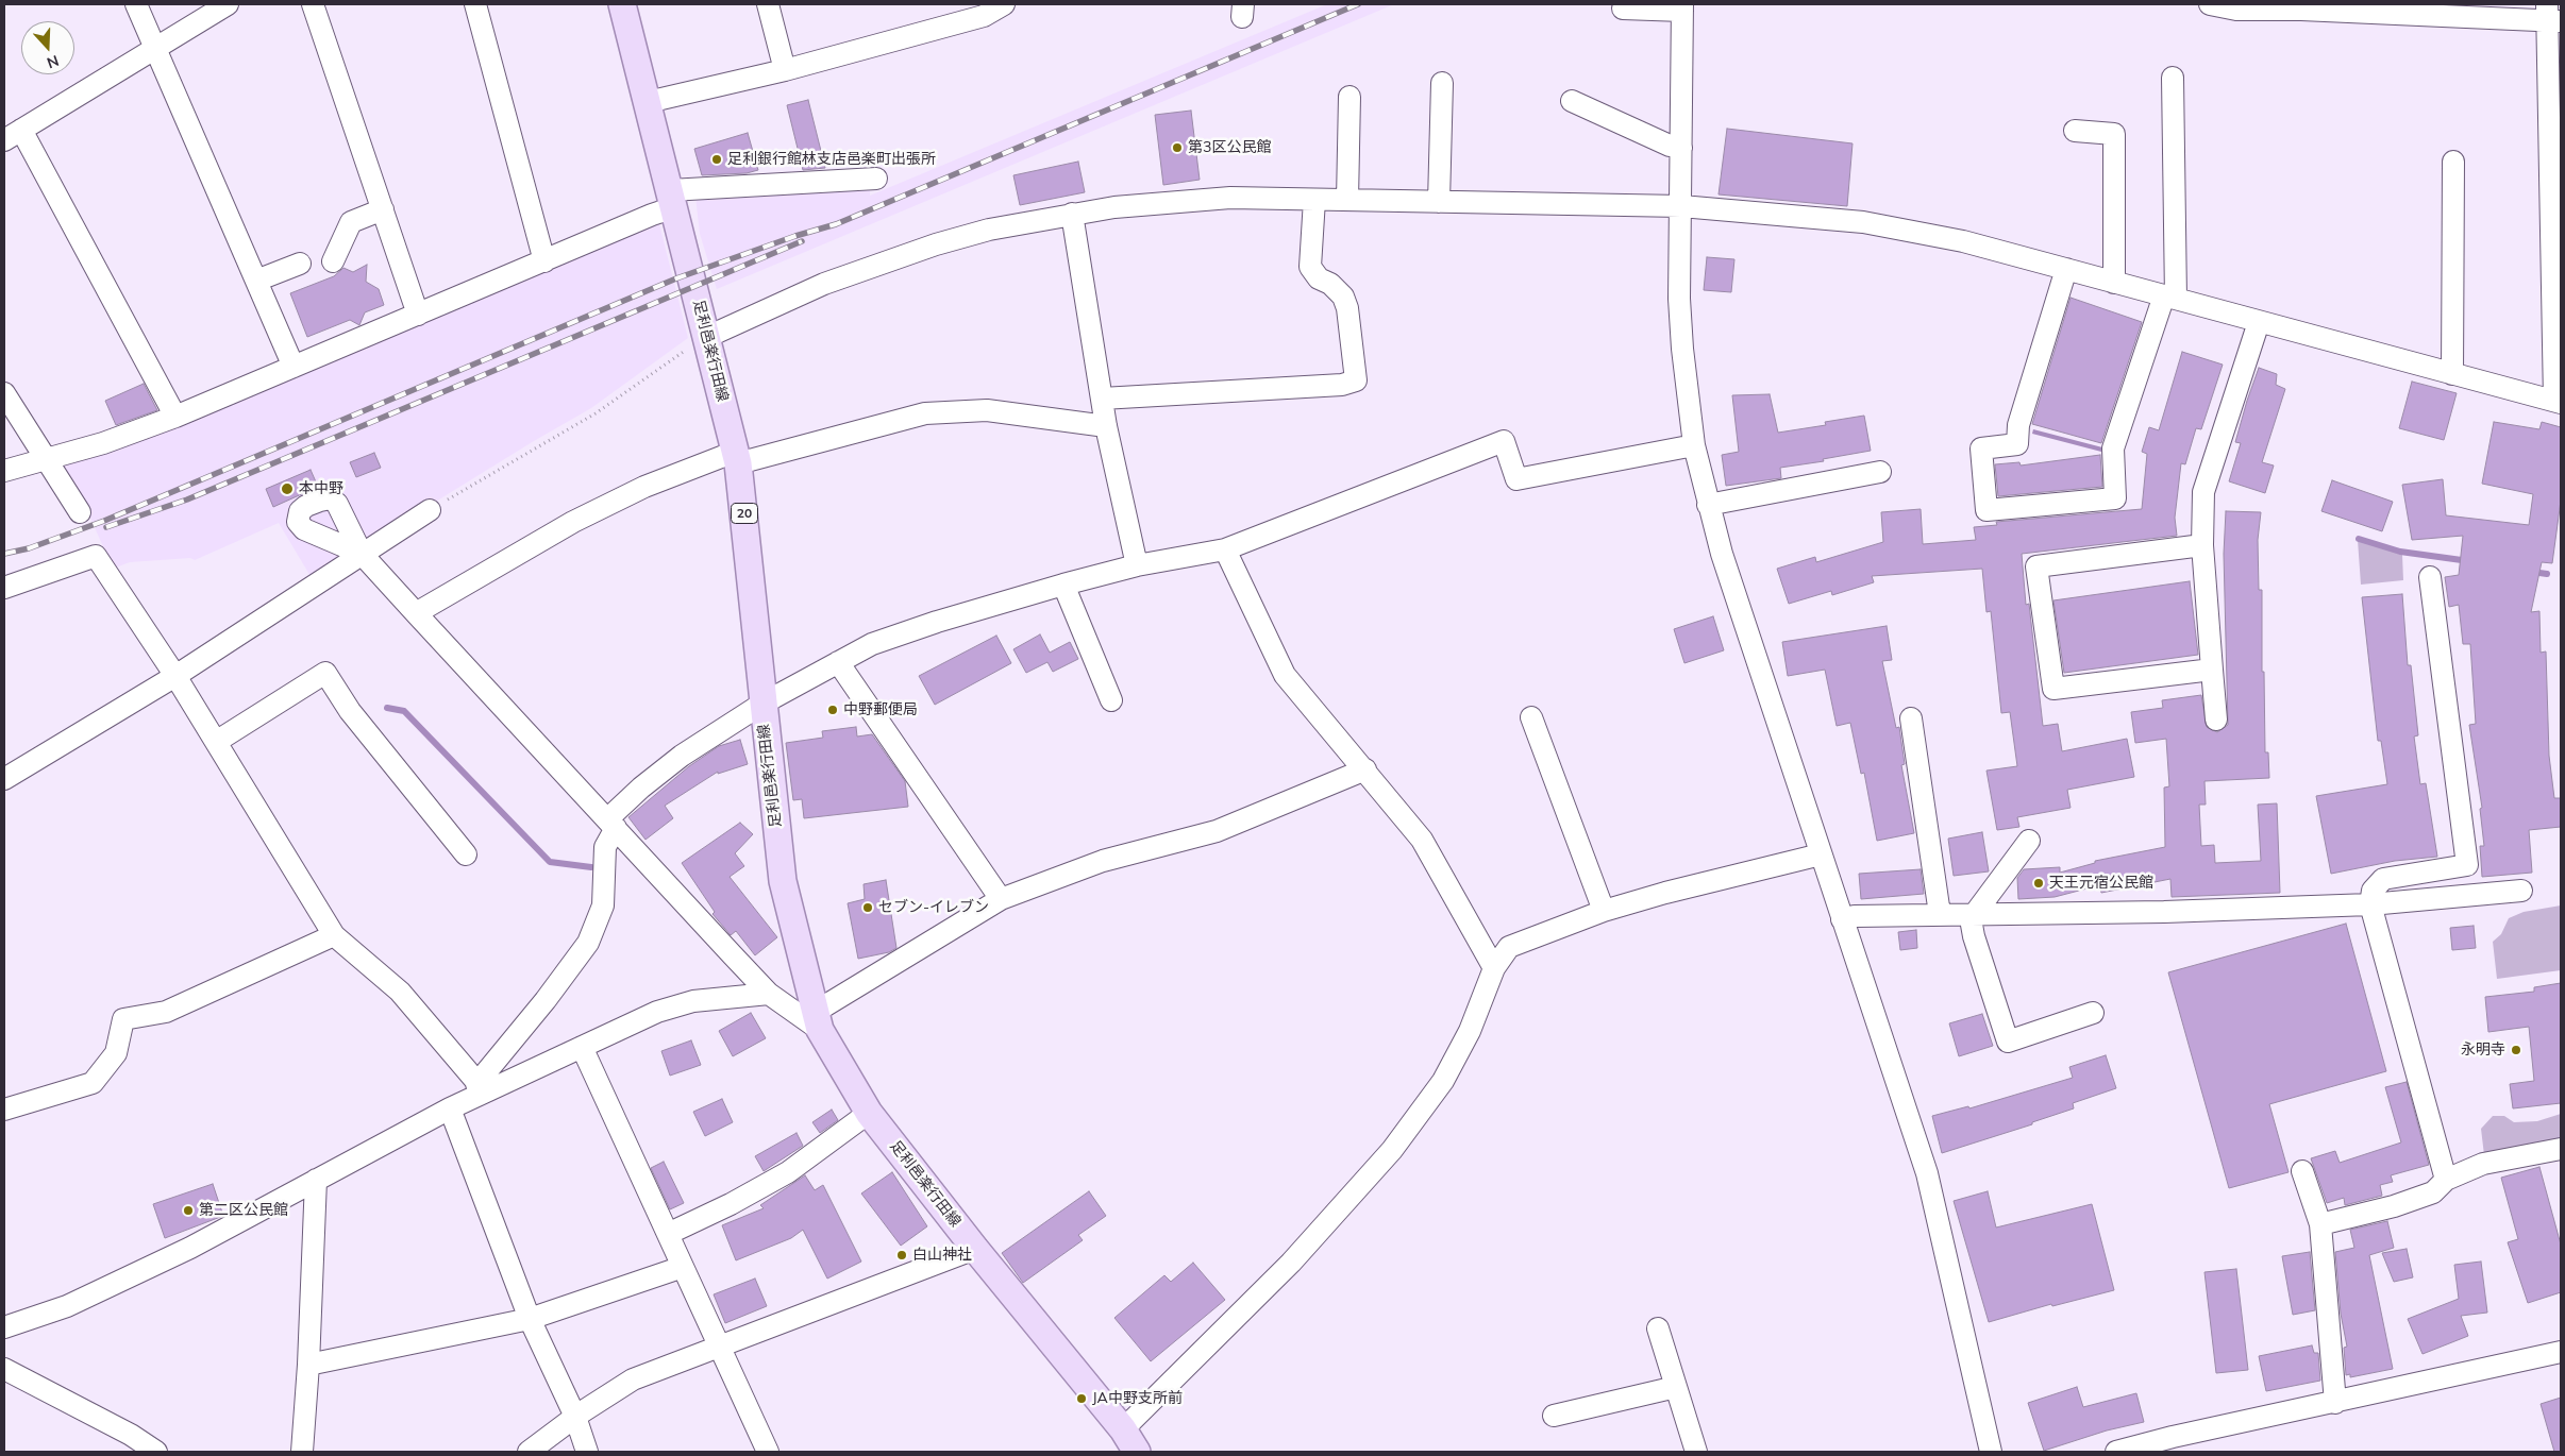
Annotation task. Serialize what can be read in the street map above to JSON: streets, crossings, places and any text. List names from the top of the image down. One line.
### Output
{"streets":{"main road":["足利邑楽行田線","20"]},"places":["第3区公民館","足利銀行館林支店邑楽町出張所","本中野","中野郵便局","天王元宿公民館","セブン-イレブン","永明寺","第二区公民館","白山神社","JA中野支所前"],"north":"bottom"}
